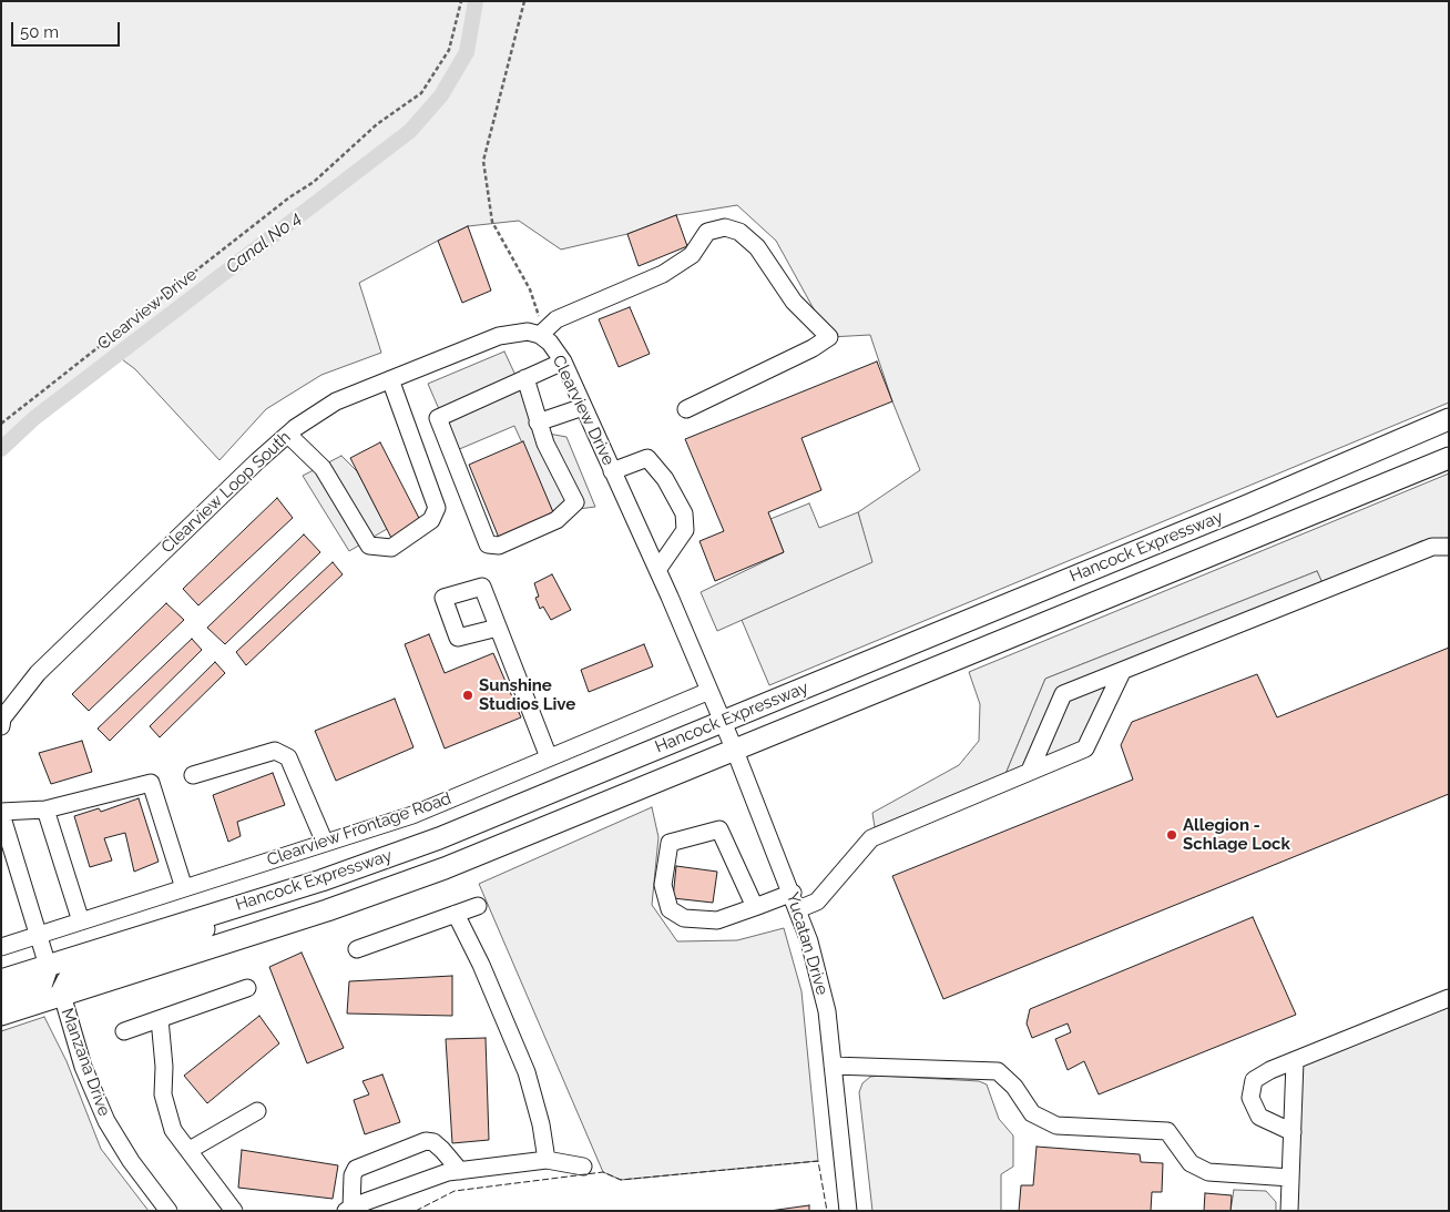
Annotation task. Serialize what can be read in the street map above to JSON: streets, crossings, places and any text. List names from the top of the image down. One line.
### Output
{"streets":{"main road":["Hancock Expressway"],"street":["Clearview Drive","Clearview Loop South","Clearview Frontage Road","Yucatan Drive","Manzana Drive"]},"crossings":[["Clearview Drive","Clearview Loop South"],["Clearview Drive","Hancock Expressway"],["Clearview Drive","Clearview Frontage Road"],["Clearview Drive","Yucatan Drive"],["Hancock Expressway","Yucatan Drive"],["Hancock Expressway","Manzana Drive"]],"water":["Canal No 4"],"places":["Sunshine Studios Live","Allegion - Schlage Lock"],"scale_bar":"50 m"}
